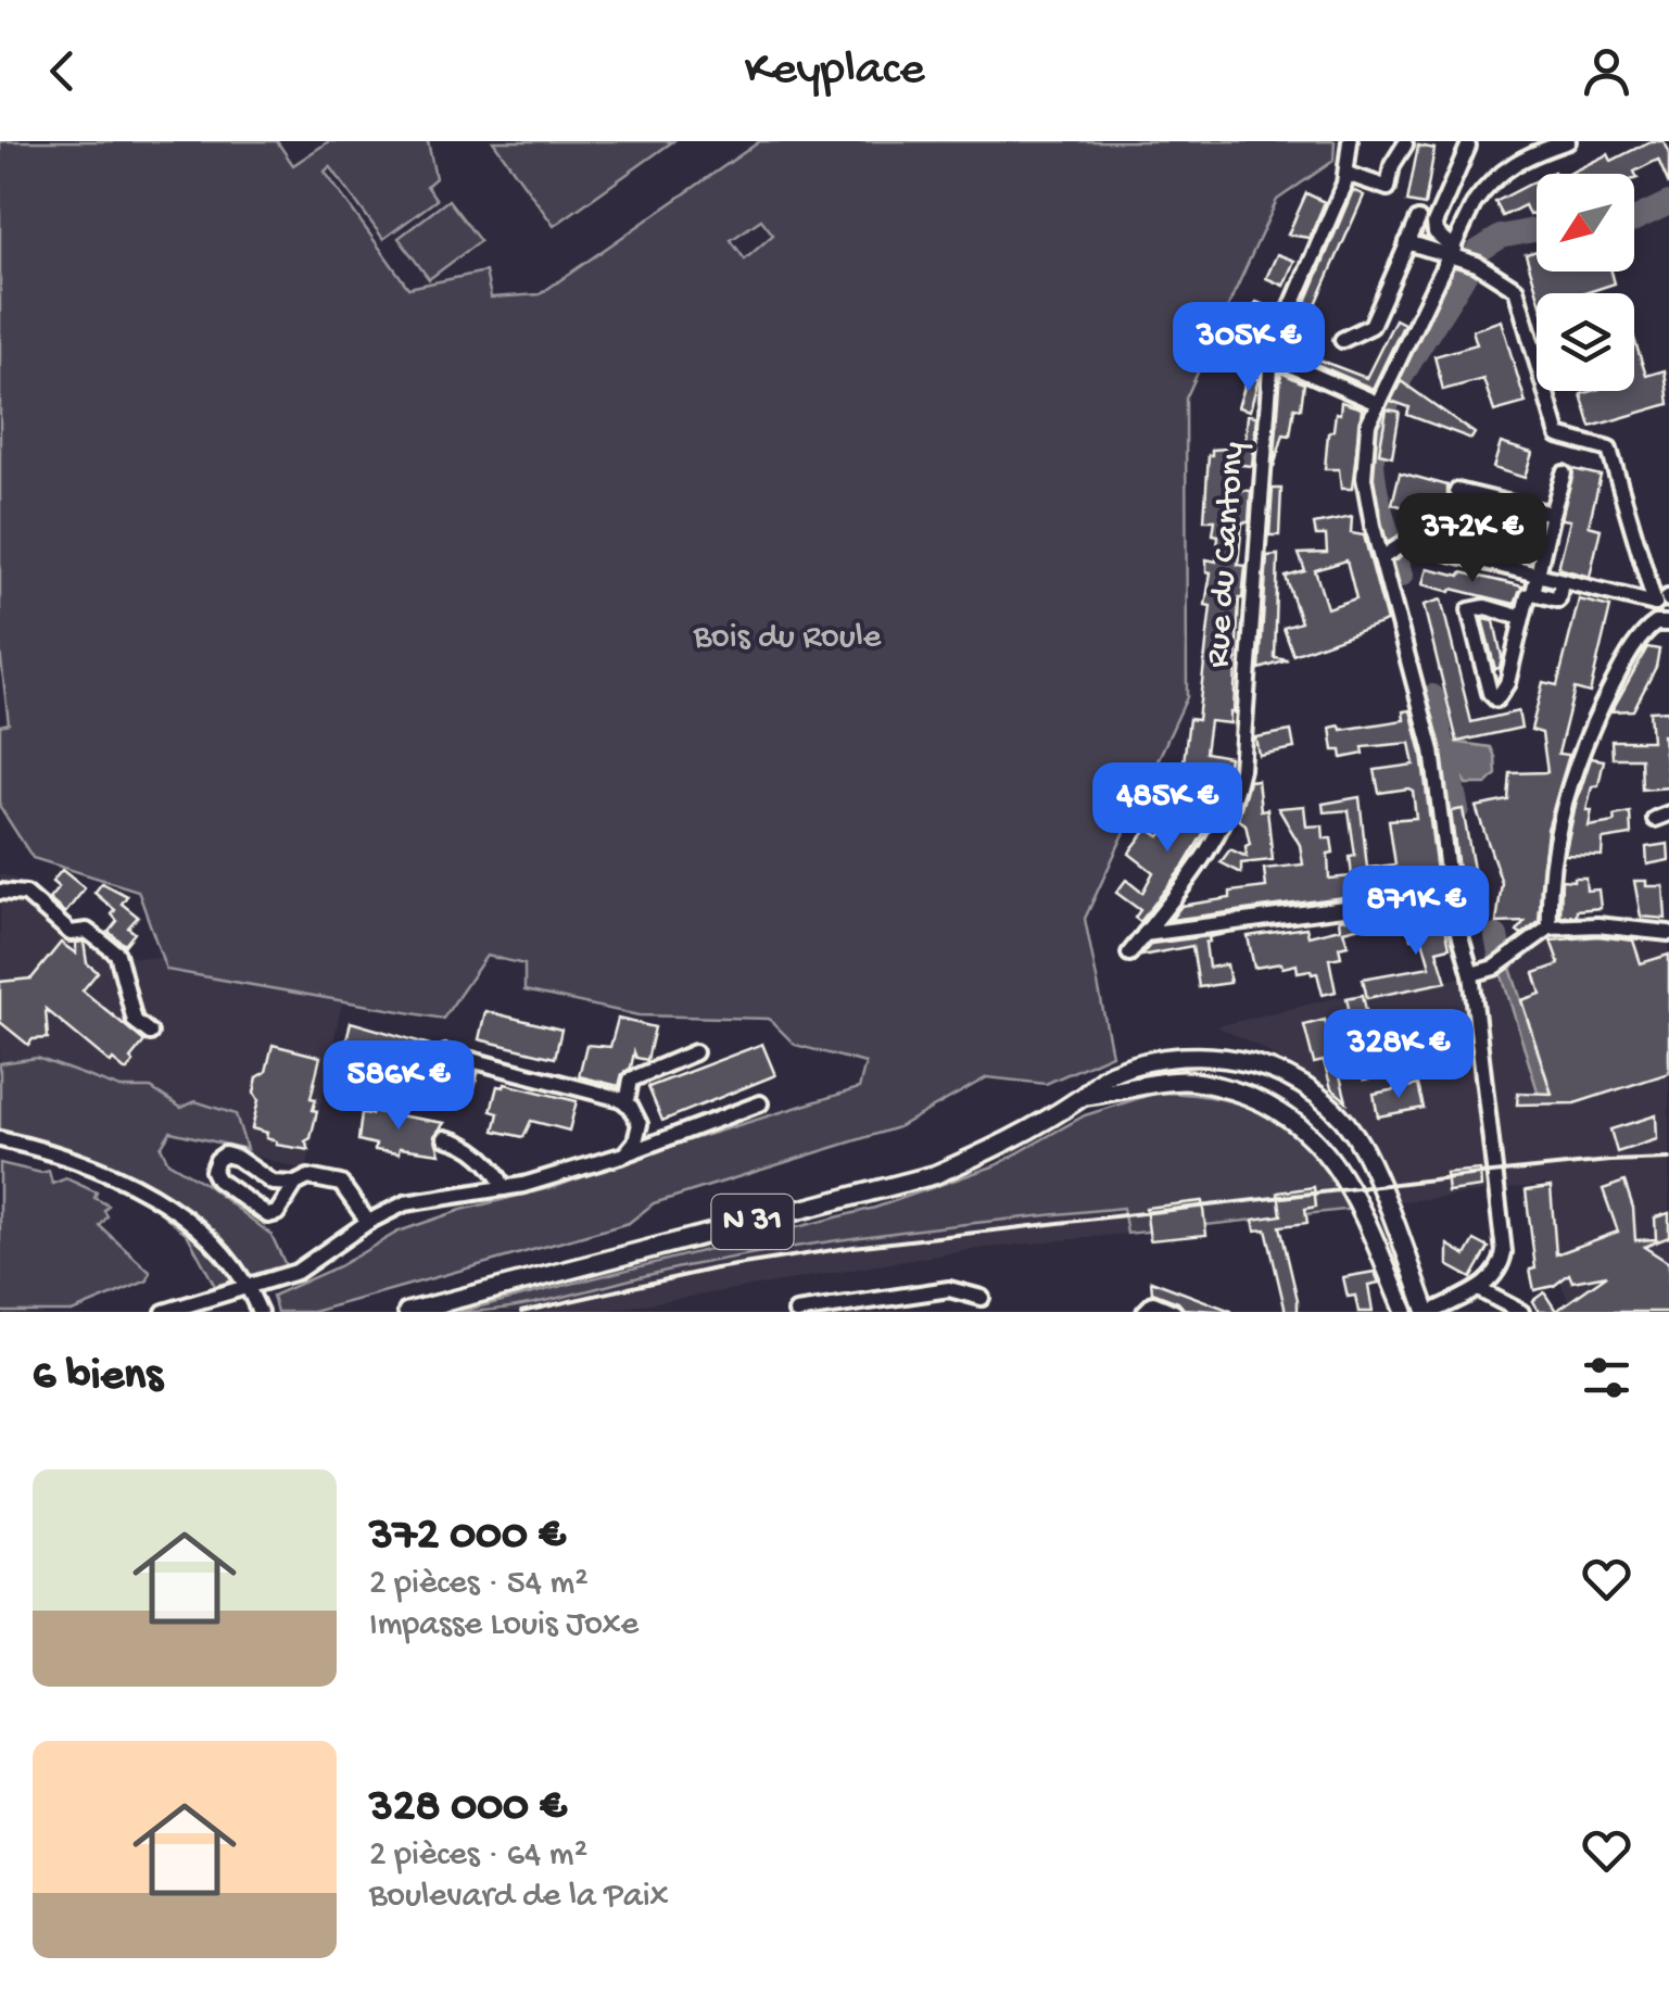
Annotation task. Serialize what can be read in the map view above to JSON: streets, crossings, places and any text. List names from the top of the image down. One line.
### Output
{"streets":{"main road":["N 31"],"street":["Rue du Cantony"]},"parks":["Bois du Roule"],"north":"bottom left","page":{"header":"Keyplace","price":["305K €","372K €","485K €","871K €","328K €","586K €"],"heading":"6 biens","list":[{"name":"372 000 €","note":"2 pièces · 54 m² · Impasse Louis Joxe"},{"name":"328 000 €","note":"2 pièces · 64 m² · Boulevard de la Paix"}]}}
